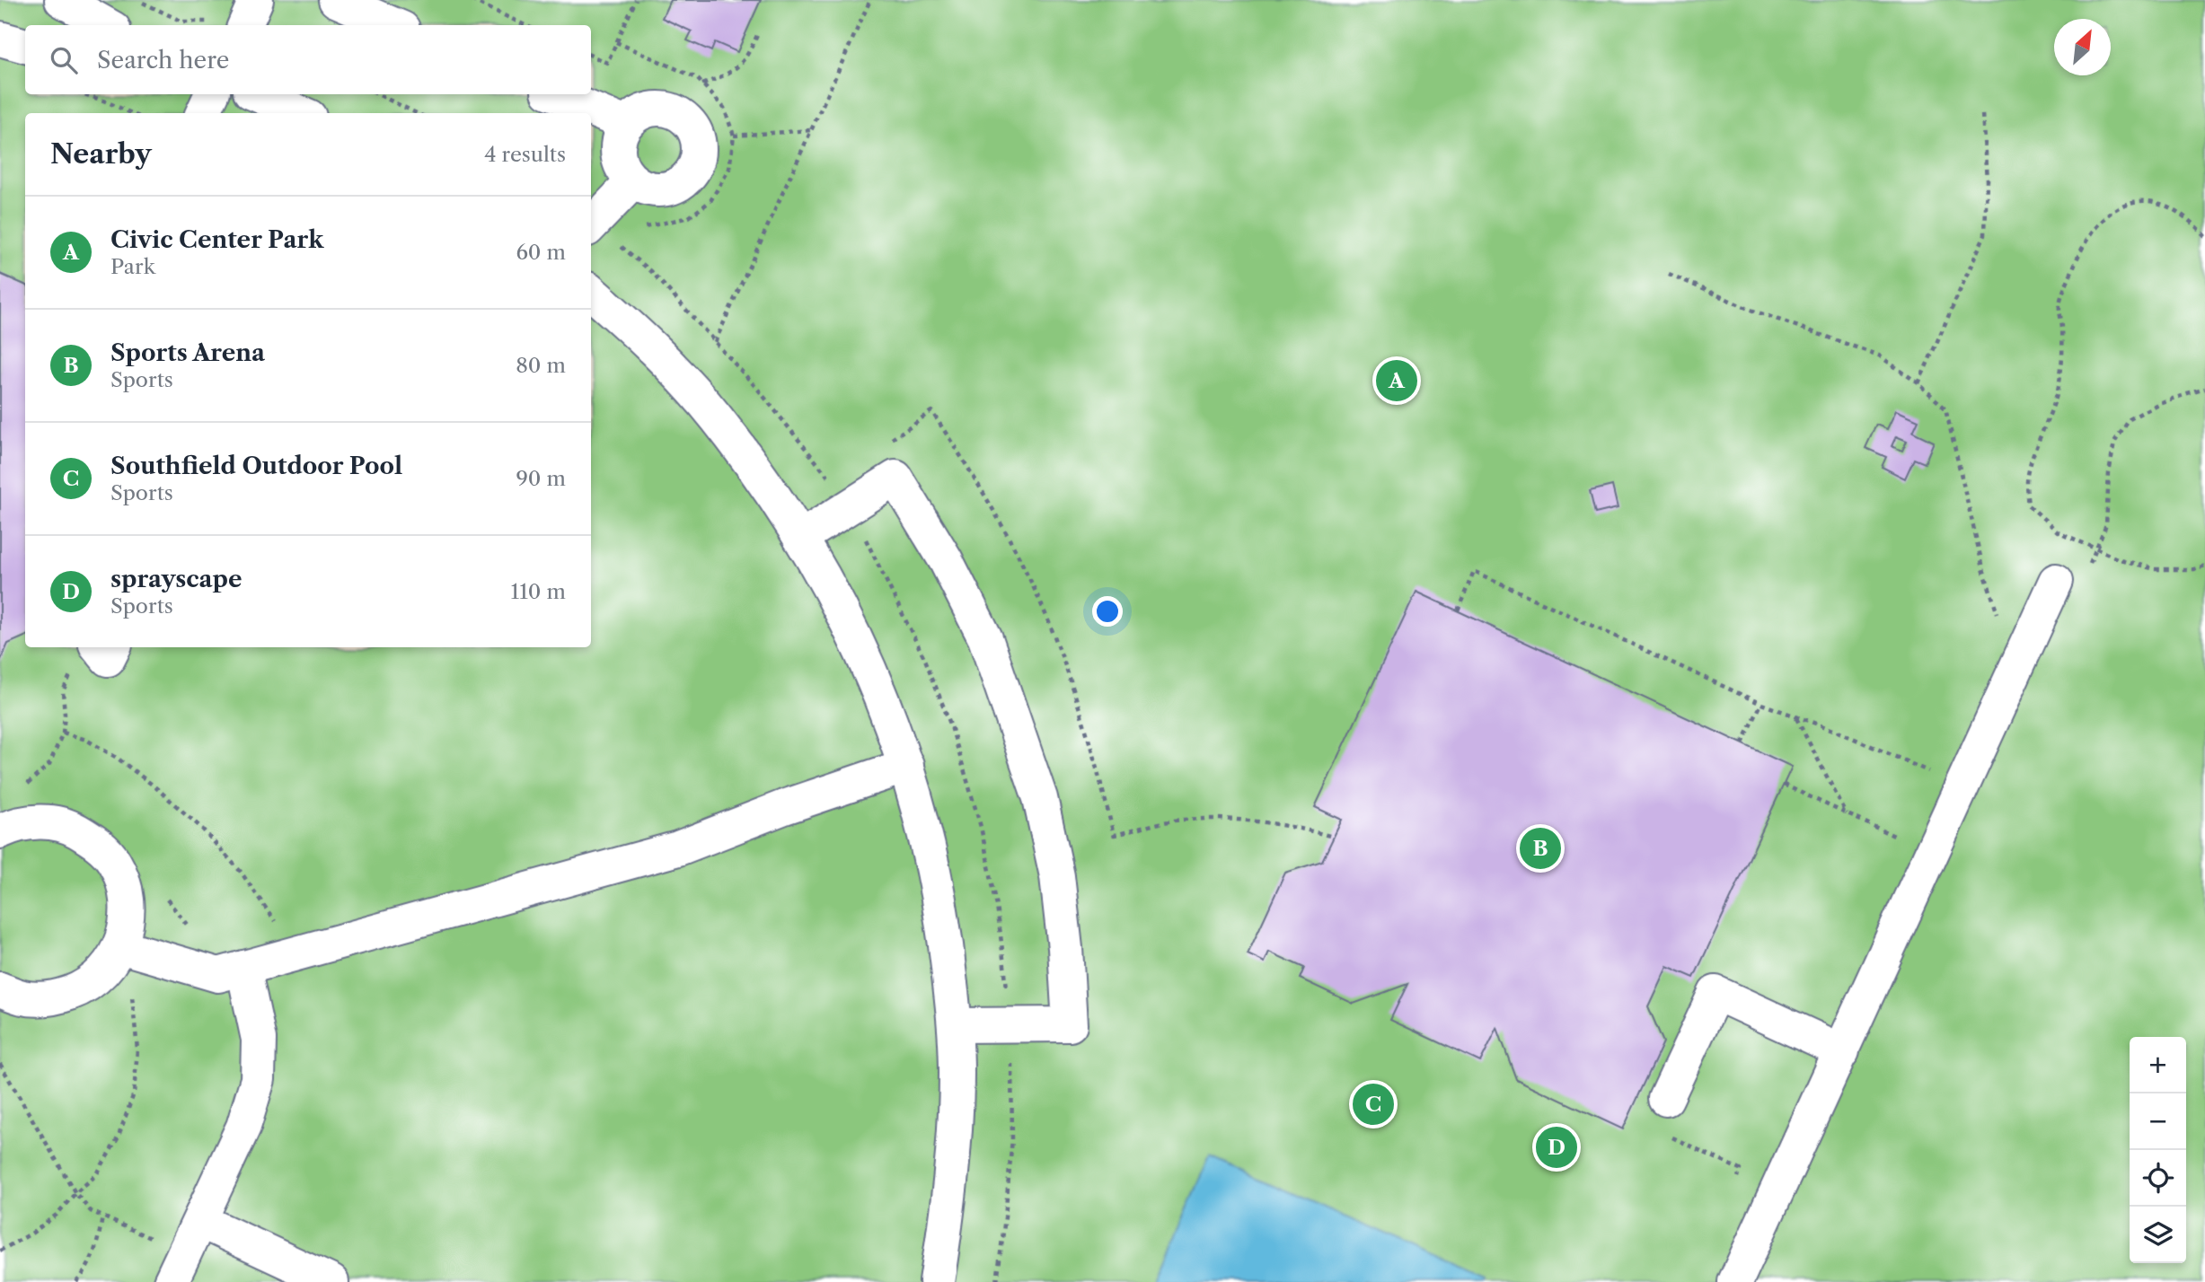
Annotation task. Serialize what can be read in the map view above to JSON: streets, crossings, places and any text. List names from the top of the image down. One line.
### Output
{"north":"top right","page":{"search":"Search here","heading":["Nearby","4 results"],"list":[{"mark":"A","name":"Civic Center Park","note":"Park","value":"60 m"},{"mark":"B","name":"Sports Arena","note":"Sports","value":"80 m"},{"mark":"C","name":"Southfield Outdoor Pool","note":"Sports","value":"90 m"},{"mark":"D","name":"sprayscape","note":"Sports","value":"110 m"}],"pins":["A","B","C","D"],"map_buttons":["+","−"]}}
